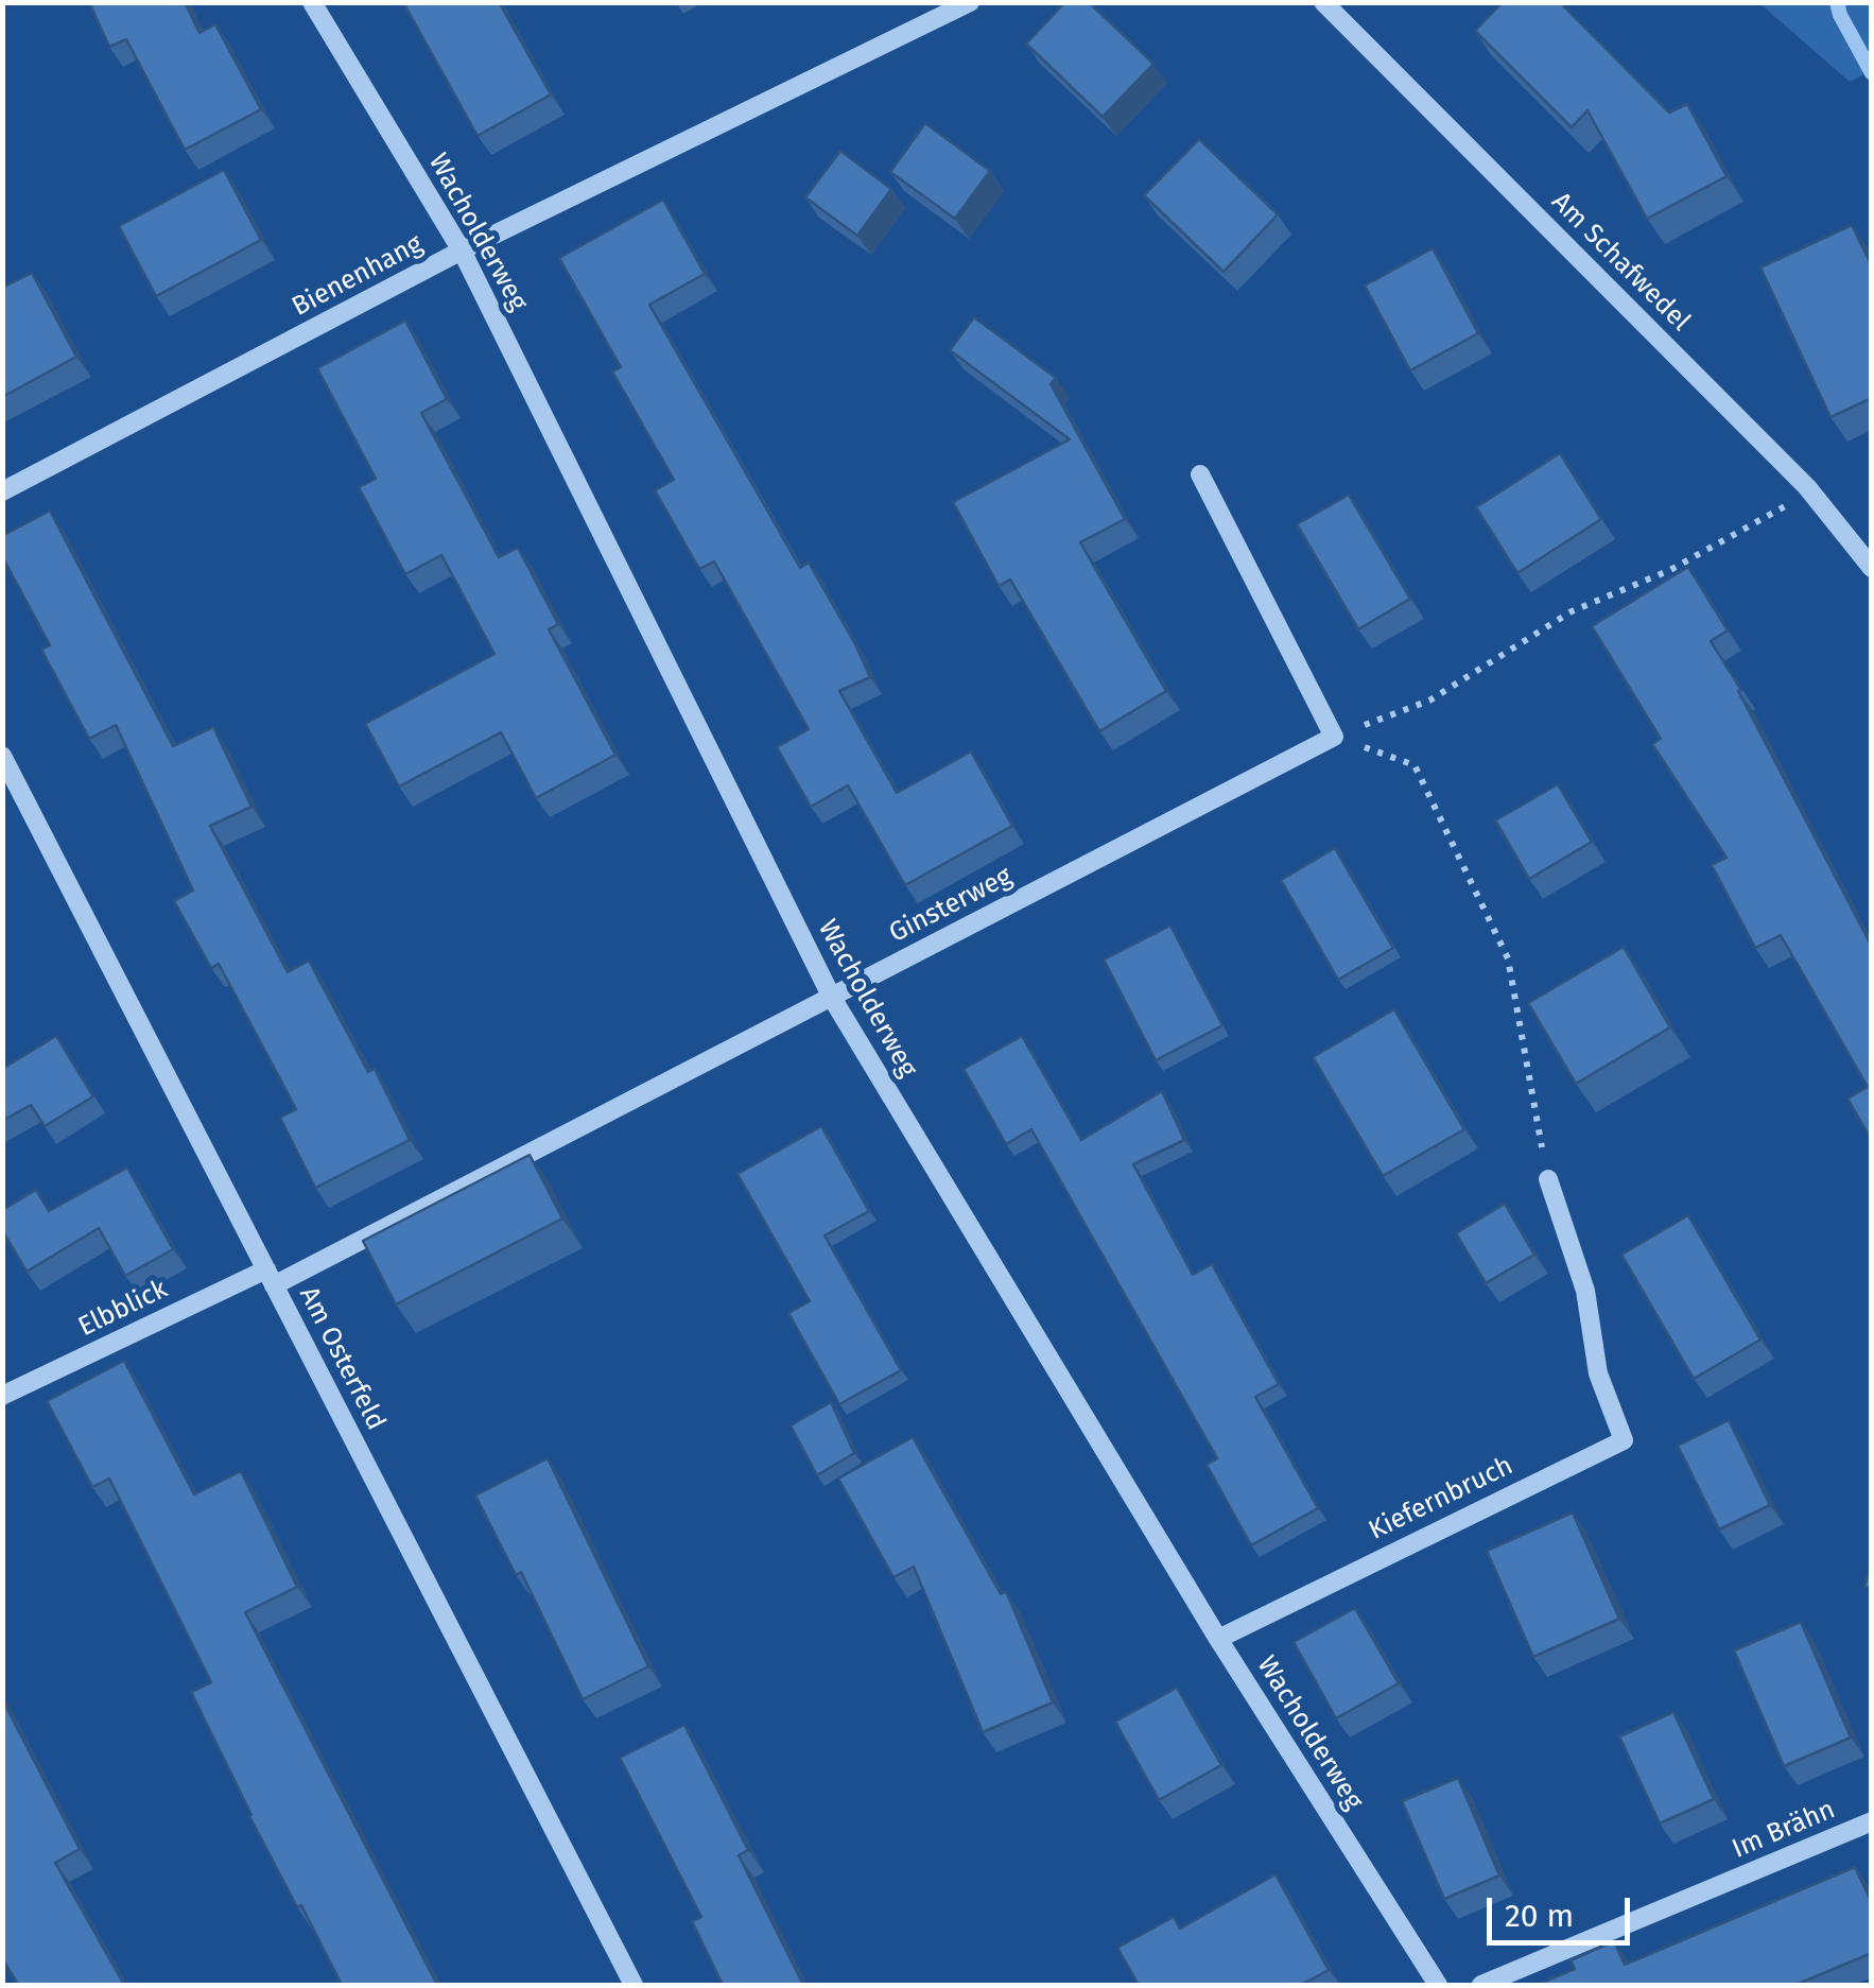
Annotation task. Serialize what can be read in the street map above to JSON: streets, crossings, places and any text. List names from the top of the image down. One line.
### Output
{"streets":{"street":["Wacholderweg","Am Schafwedel","Bienenhang","Ginsterweg","Elbblick","Am Osterfeld","Kiefernbruch","Im Brähn"]},"crossings":[["Wacholderweg","Bienenhang"],["Wacholderweg","Ginsterweg"],["Wacholderweg","Kiefernbruch"],["Ginsterweg","Elbblick"],["Ginsterweg","Am Osterfeld"],["Elbblick","Am Osterfeld"]],"scale_bar":"20 m"}
